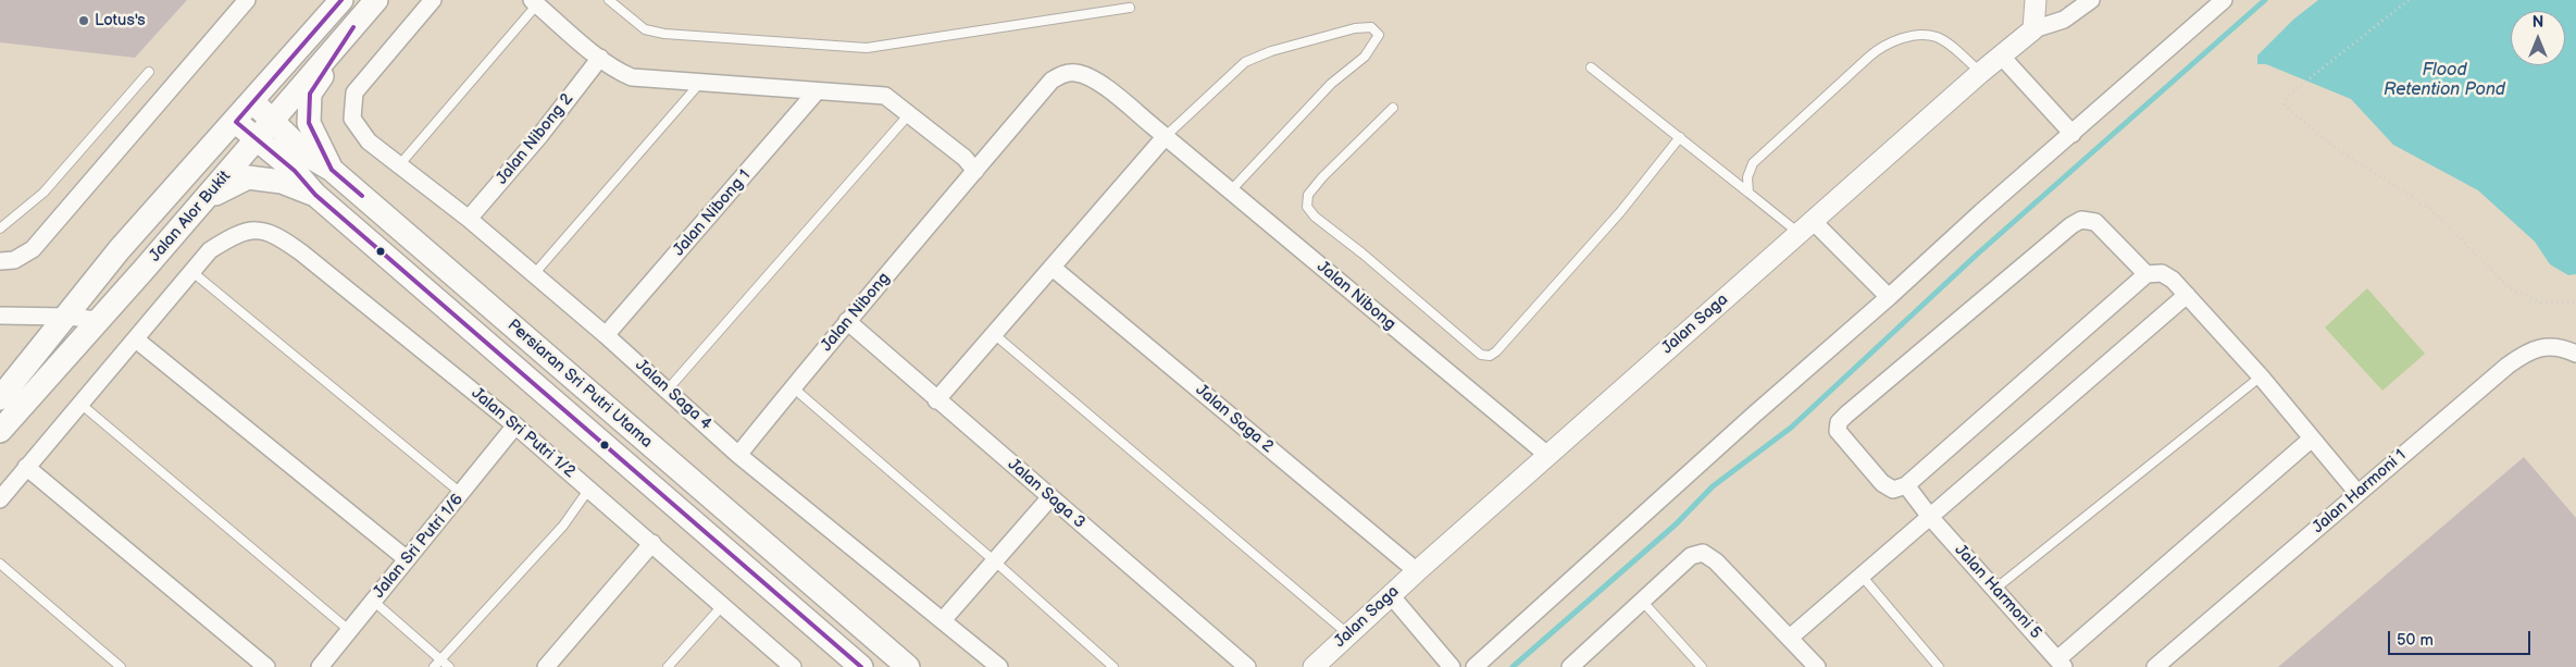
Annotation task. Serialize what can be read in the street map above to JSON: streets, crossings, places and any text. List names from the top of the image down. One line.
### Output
{"streets":{"main road":["Jalan Alor Bukit","Persiaran Sri Putri Utama"],"street":["Jalan Nibong 2","Jalan Nibong 1","Jalan Nibong","Jalan Saga","Jalan Saga 4","Jalan Saga 2","Jalan Sri Putri 1/2","Jalan Harmoni 1","Jalan Saga 3","Jalan Sri Putri 1/6","Jalan Harmoni 5"]},"crossings":[["Jalan Nibong 2","Jalan Saga 4"],["Jalan Nibong 1","Jalan Saga 4"],["Jalan Alor Bukit","Persiaran Sri Putri Utama"],["Jalan Nibong","Jalan Saga"],["Jalan Nibong","Jalan Saga 4"],["Jalan Nibong","Jalan Saga 3"],["Jalan Saga","Jalan Saga 2"],["Jalan Sri Putri 1/2","Jalan Sri Putri 1/6"]],"water":["Flood Retention Pond"],"places":["Lotus's"],"scale_bar":"50 m","north":"top"}
